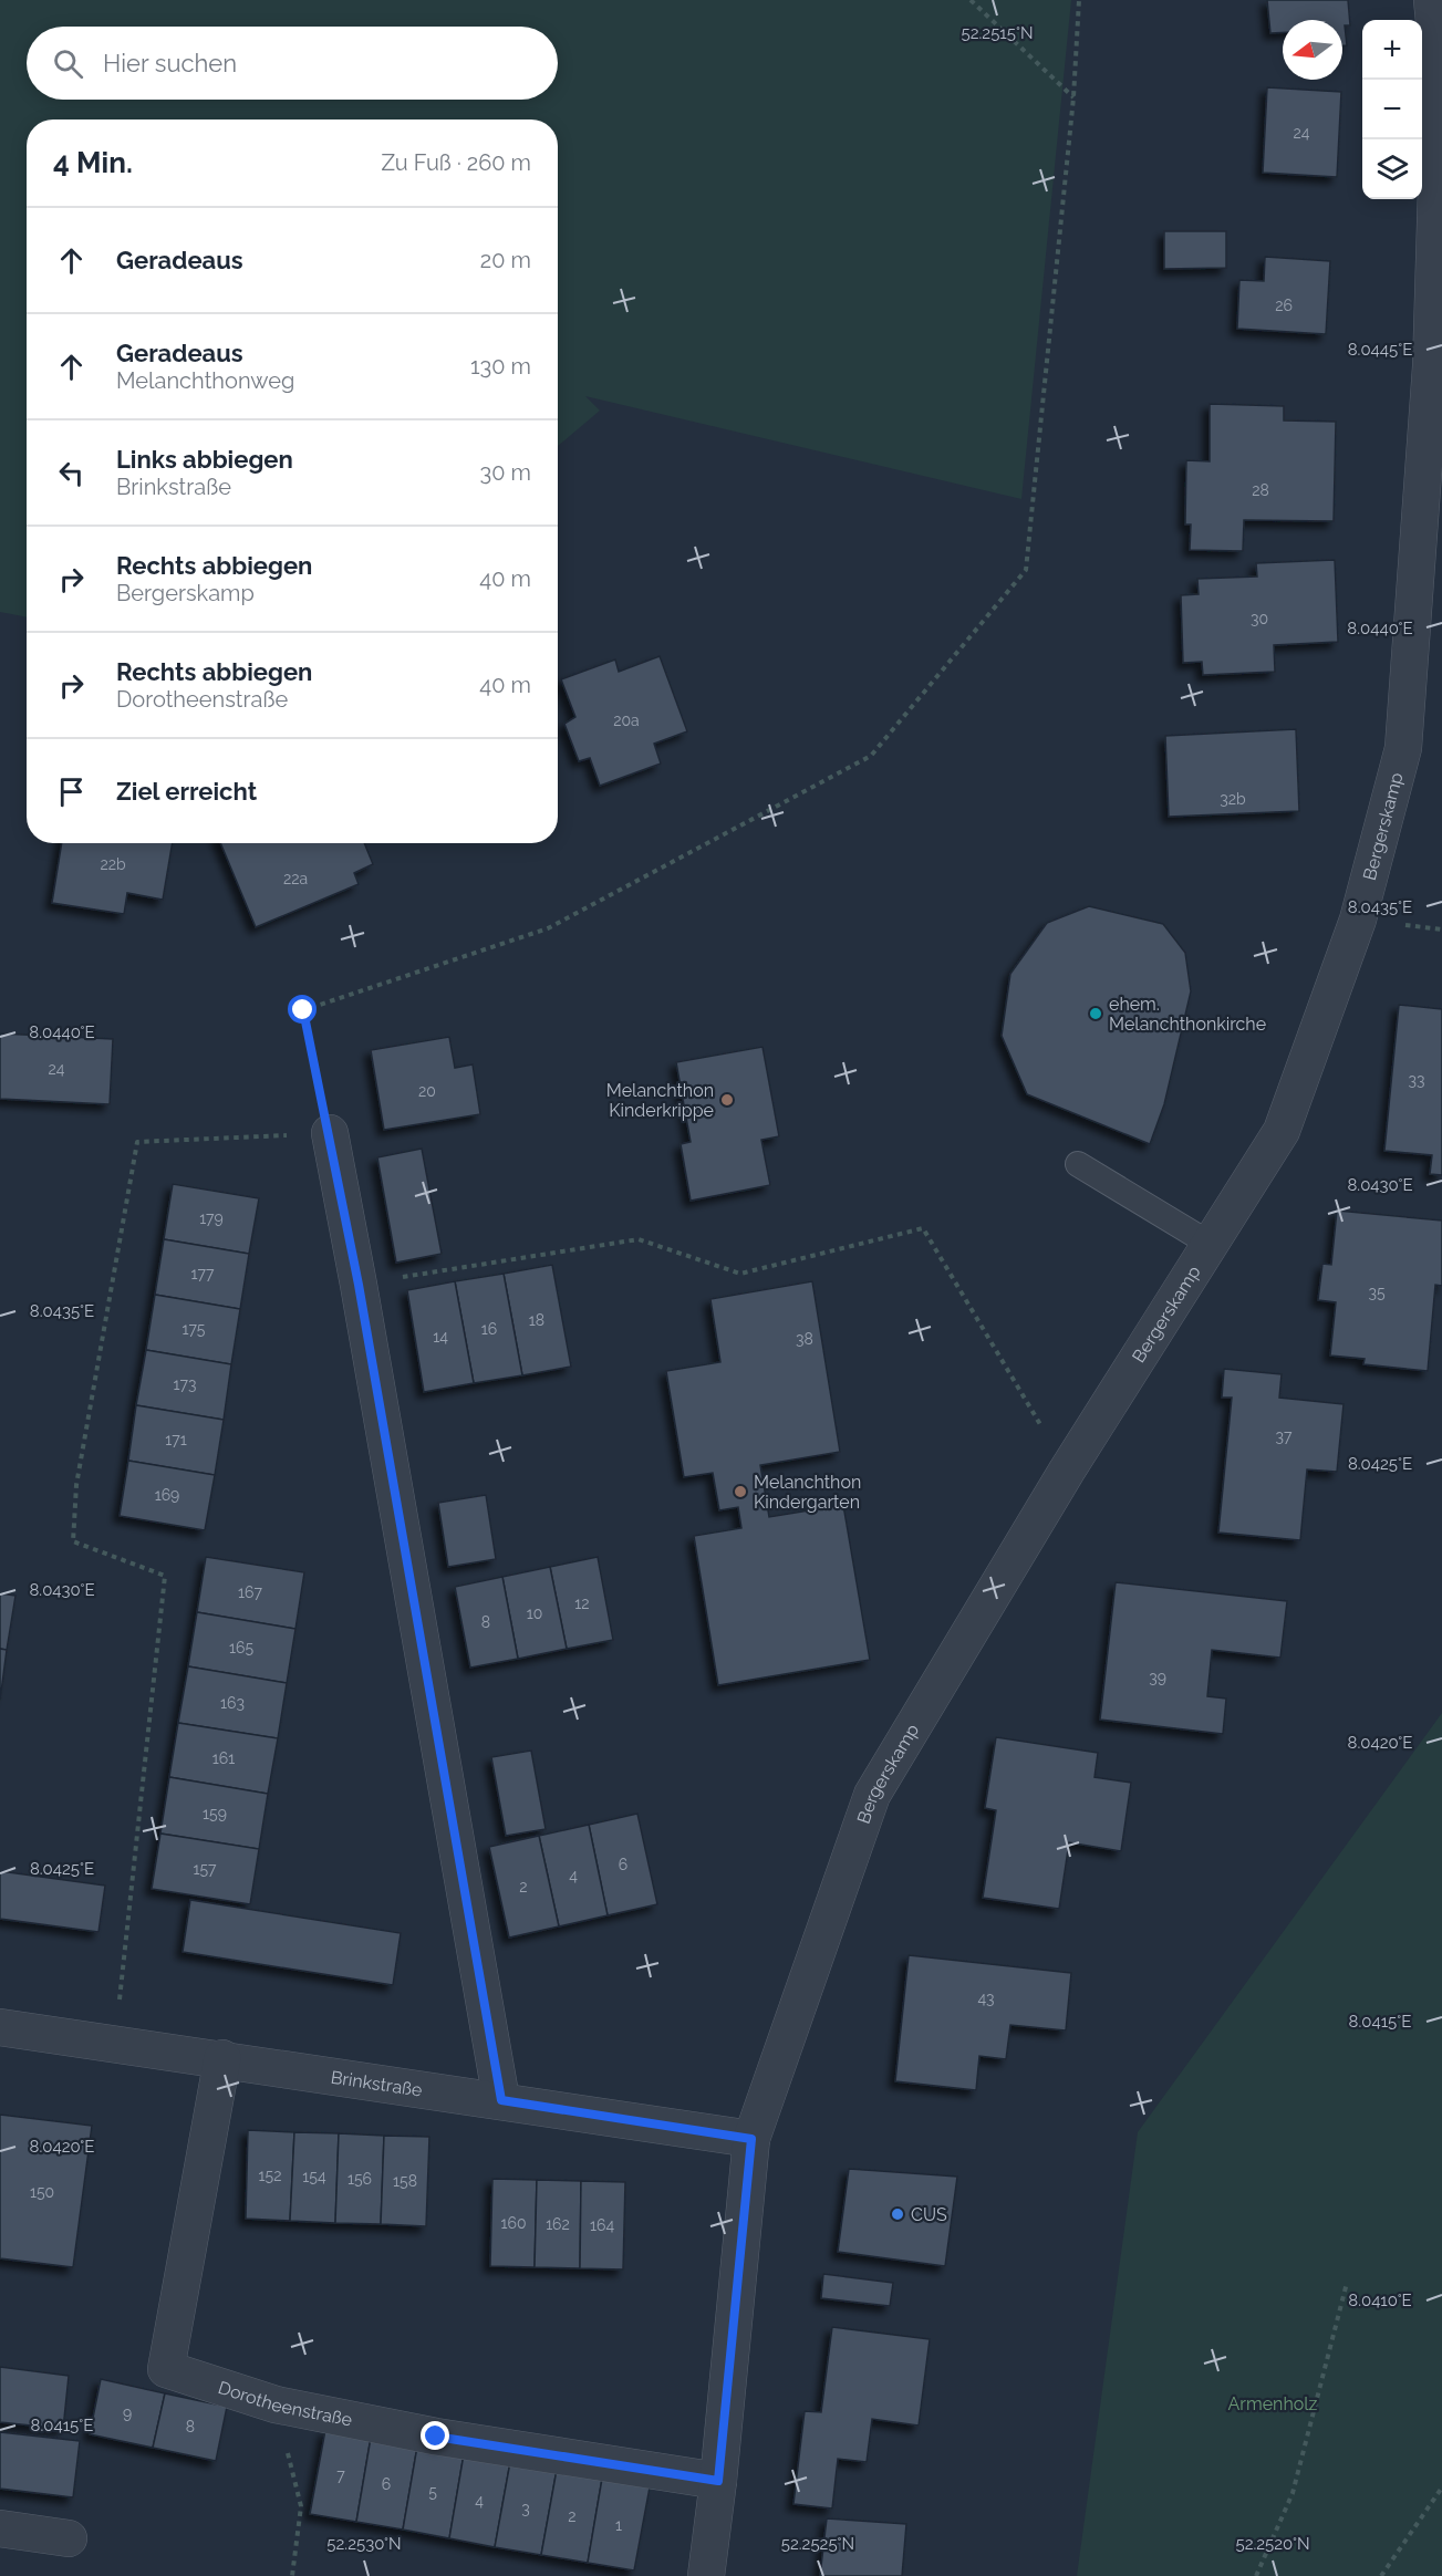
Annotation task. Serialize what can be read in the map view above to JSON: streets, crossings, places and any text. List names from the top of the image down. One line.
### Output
{"streets":{"street":["Bergerskamp","Brinkstraße","Dorotheenstraße"]},"crossings":[["Bergerskamp","Brinkstraße"],["Bergerskamp","Dorotheenstraße"],["Brinkstraße","Dorotheenstraße"]],"parks":["Armenholz"],"places":["ehem. Melanchthonkirche","Melanchthon Kinderkrippe","Melanchthon Kindergarten","CUS"],"house_numbers":["24","26","28","30","20a","32b","22b","22a","24","33","20","179","177","35","18","175","16","14","38","173","37","171","169","167","12","10","8","165","39","163","161","159","6","157","4","2","43","152","154","156","158","150","160","162","164","9","8","7","6","5","4","3","2","1"],"north":"left","page":{"map_buttons":["+","−"],"search":"Hier suchen","heading":["4 Min.","Zu Fuß · 260 m"],"list":[["Geradeaus","20 m"],["Geradeaus","Melanchthonweg","130 m"],["Links abbiegen","Brinkstraße","30 m"],["Rechts abbiegen","Bergerskamp","40 m"],["Rechts abbiegen","Dorotheenstraße","40 m"],"Ziel erreicht"]},"coordinates":["52.2515°N","8.0445°E","8.0440°E","8.0435°E","8.0430°E","8.0425°E","8.0420°E","8.0415°E","8.0410°E","52.2530°N","52.2525°N","52.2520°N"]}
